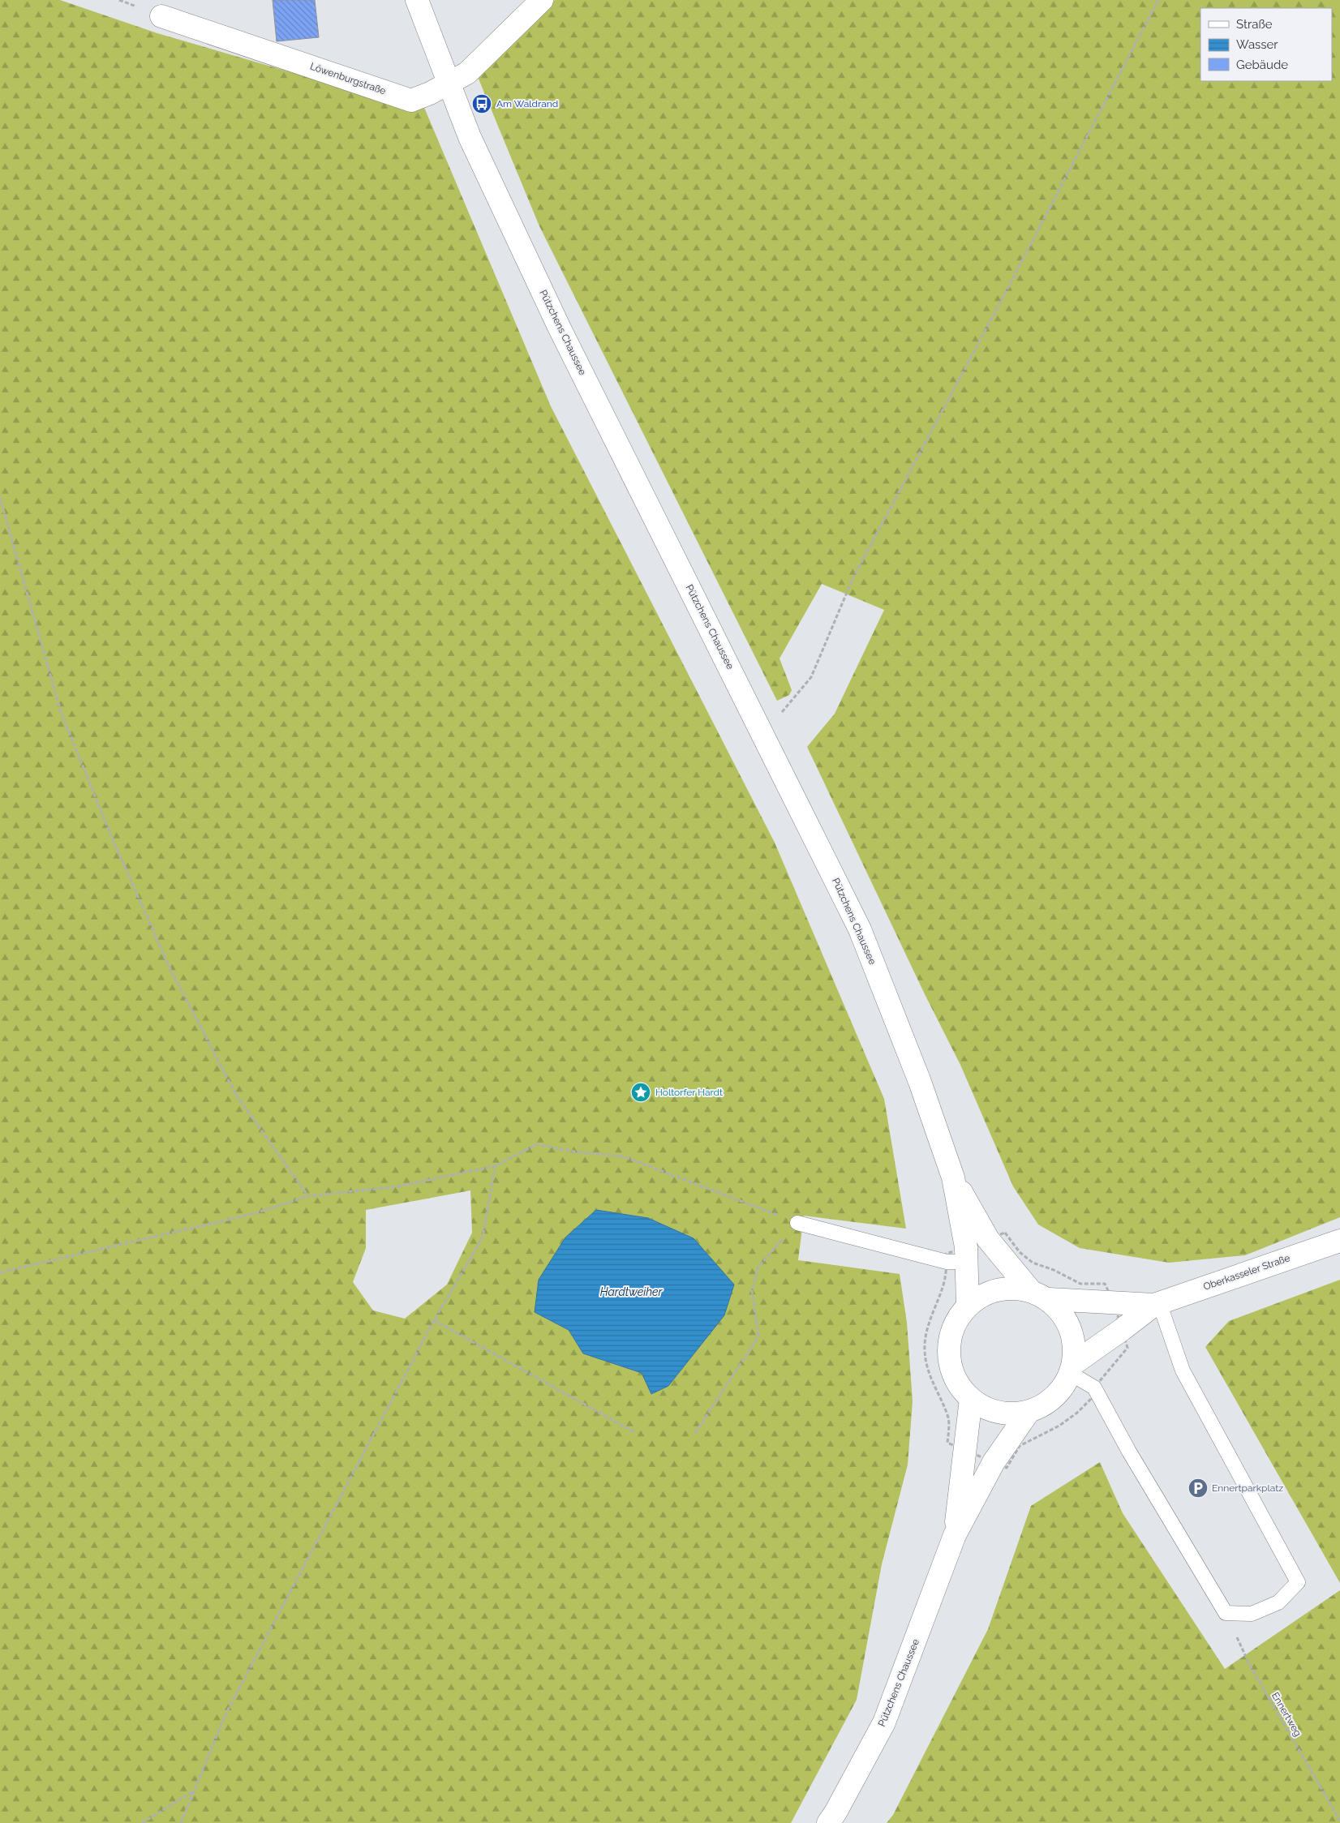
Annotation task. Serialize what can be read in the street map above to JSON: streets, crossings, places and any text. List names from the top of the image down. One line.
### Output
{"streets":{"street":["Löwenburgstraße","Pützchens Chaussee","Oberkasseler Straße"],"path":["Ennertweg"]},"crossings":[["Löwenburgstraße","Pützchens Chaussee"],["Pützchens Chaussee","Oberkasseler Straße"]],"water":["Hardtweiher"],"places":{"bus stop":["Am Waldrand"],"place":["Holtorfer Hardt"],"parking":["Ennertparkplatz"]},"legend":["Straße","Wasser","Gebäude"]}
